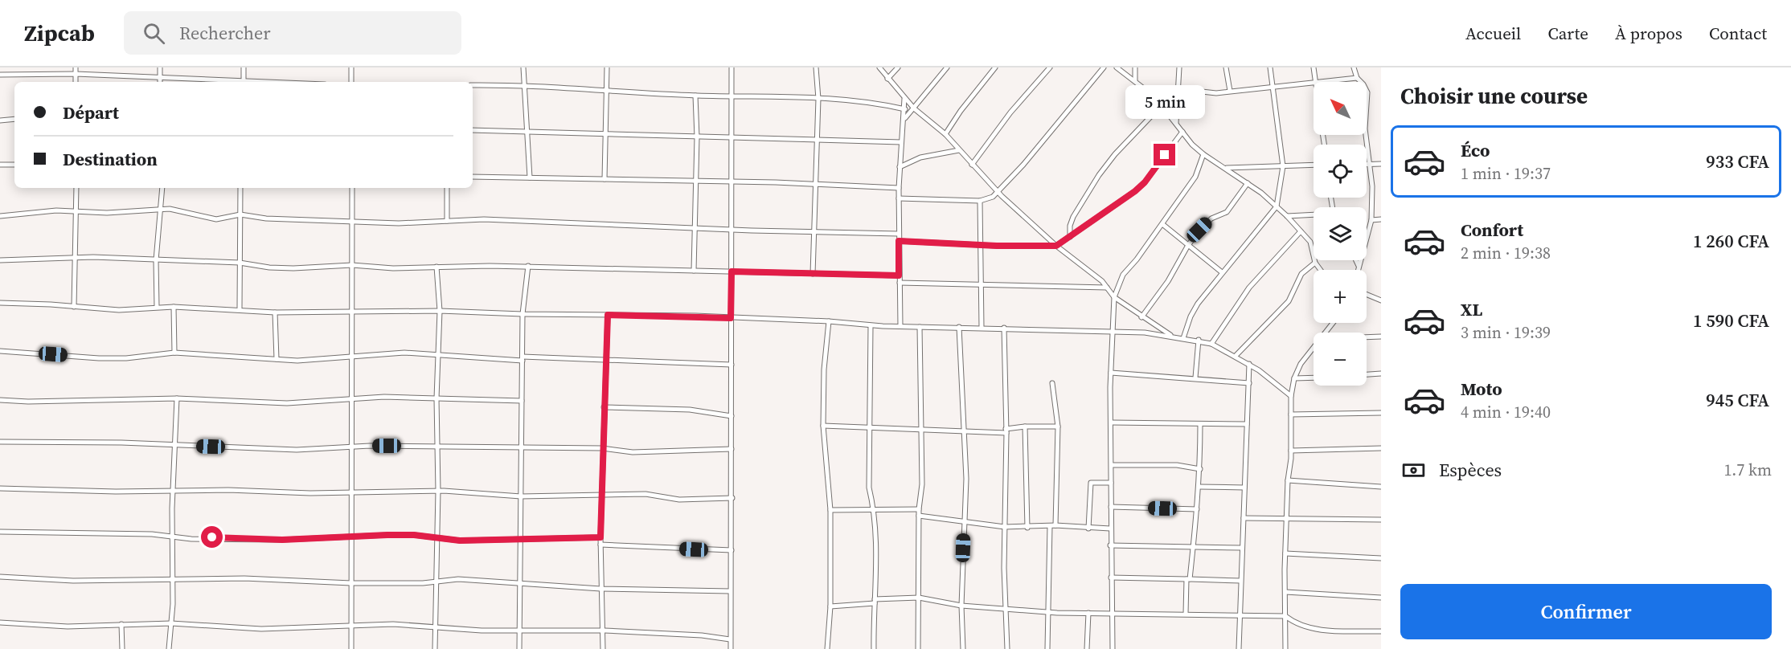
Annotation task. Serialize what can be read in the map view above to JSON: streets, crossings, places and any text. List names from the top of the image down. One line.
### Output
{"north":"top left","page":{"header":"Zipcab","search":"Rechercher","nav":["Accueil","Carte","À propos","Contact"],"heading":"Choisir une course","map_buttons":["+","−"],"banner":["Départ","Destination"],"bubble":"5 min","list":[{"name":"Éco","note":"1 min · 19:37","value":"933 CFA"},{"name":"Confort","note":"2 min · 19:38","value":"1 260 CFA"},{"name":"XL","note":"3 min · 19:39","value":"1 590 CFA"},{"name":"Moto","note":"4 min · 19:40","value":"945 CFA"}],"pay":["Espèces","1.7 km"],"buttons":"Confirmer"}}
